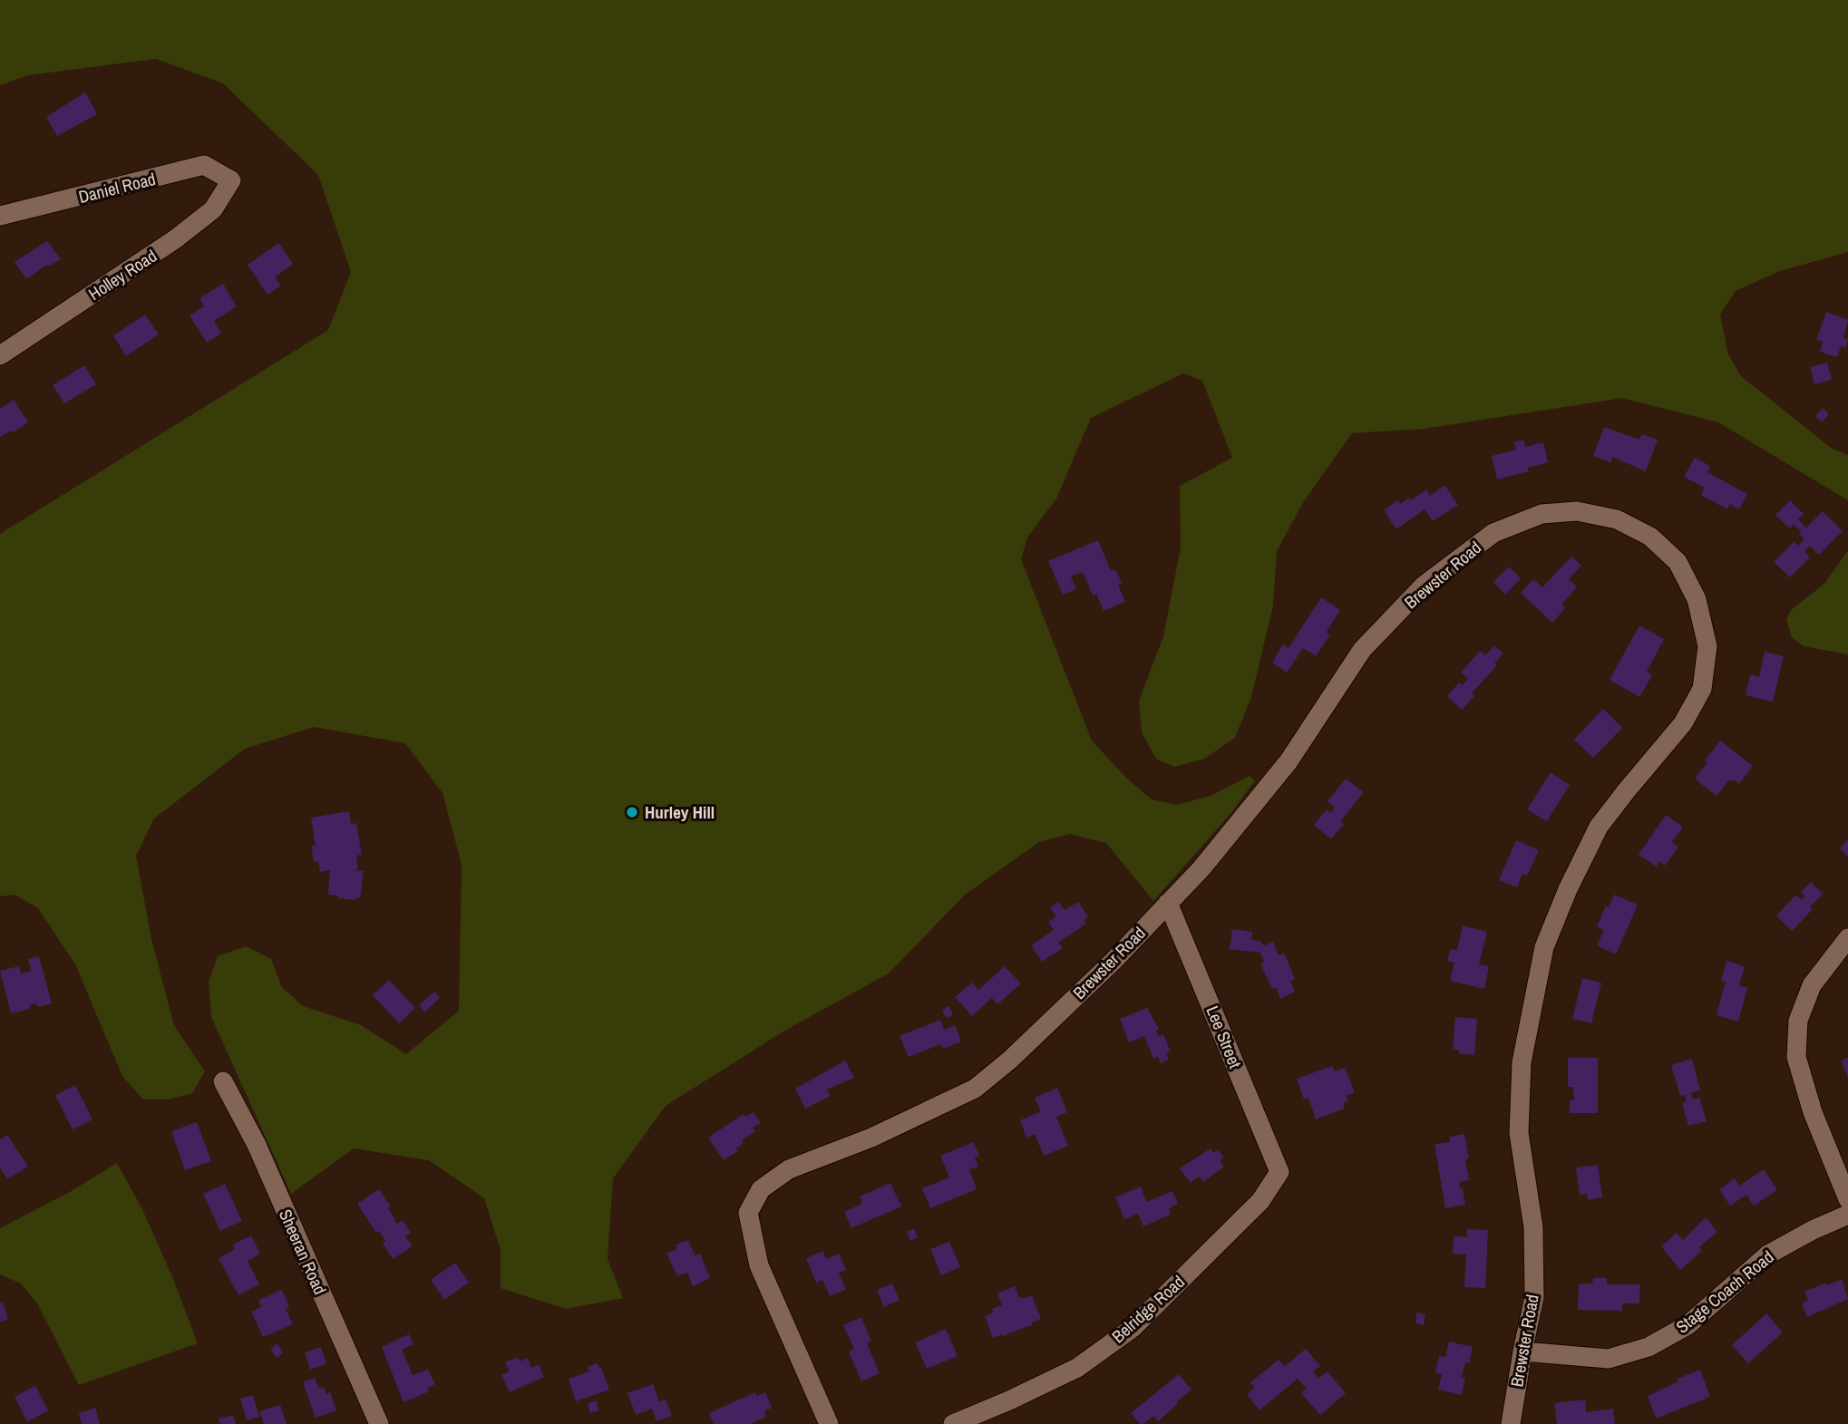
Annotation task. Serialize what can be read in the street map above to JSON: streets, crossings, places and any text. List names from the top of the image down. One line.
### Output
{"streets":{"street":["Daniel Road","Holley Road","Brewster Road","Lee Street","Sheeran Road","Stage Coach Road","Belridge Road"]},"crossings":[["Daniel Road","Holley Road"],["Brewster Road","Lee Street"],["Brewster Road","Stage Coach Road"],["Lee Street","Belridge Road"]],"places":["Hurley Hill"]}
